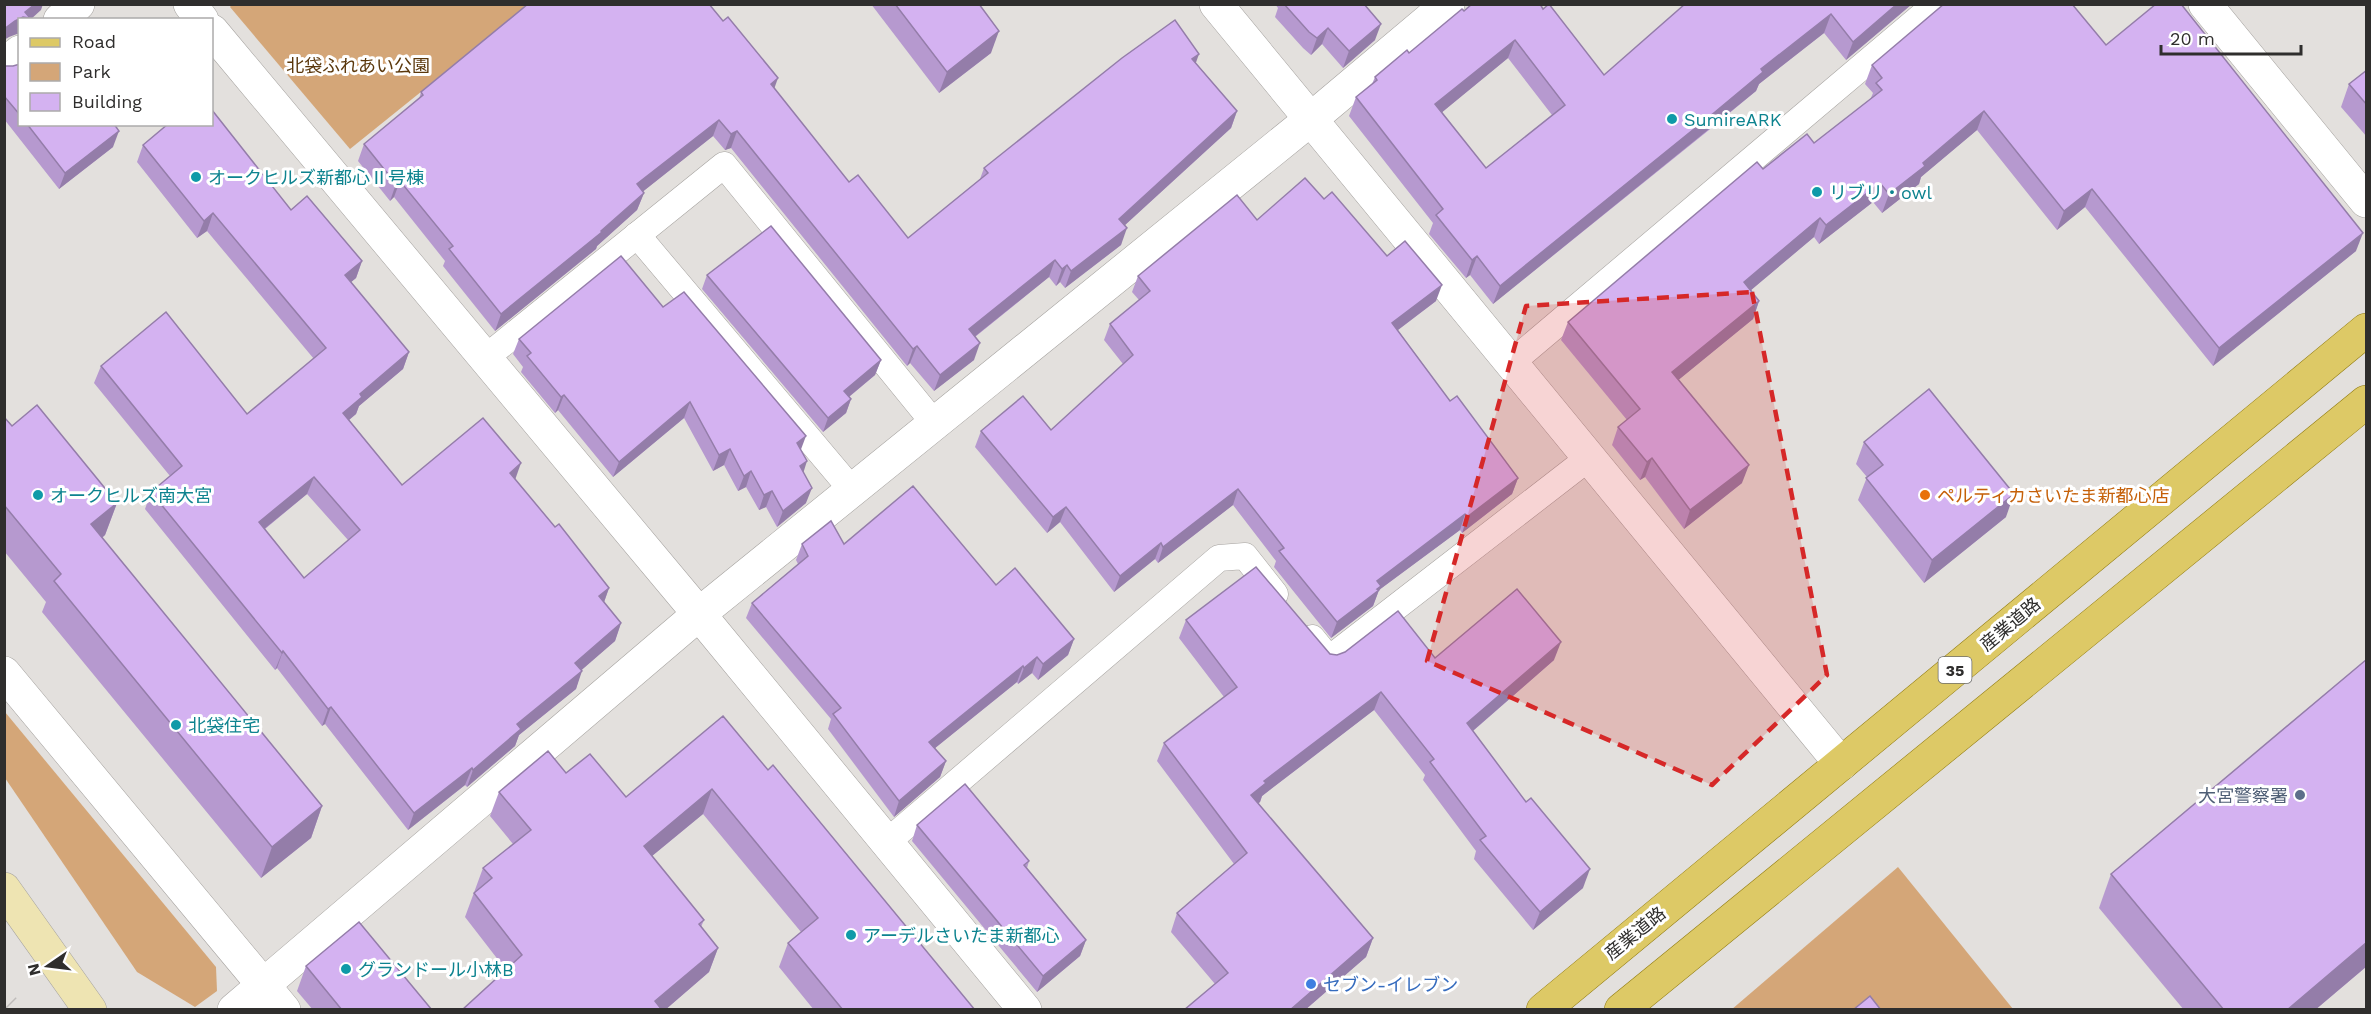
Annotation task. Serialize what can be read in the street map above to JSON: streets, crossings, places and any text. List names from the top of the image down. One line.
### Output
{"streets":{"main road":["産業道路","35"]},"parks":["北袋ふれあい公園"],"places":["SumireARK","オークヒルズ新都心Ⅱ号棟","リブリ・owl","オークヒルズ南大宮","ペルティカさいたま新都心店","北袋住宅","大宮警察署","アーデルさいたま新都心","グランドール小林B","セブン-イレブン"],"legend":["Road","Park","Building"],"scale_bar":"20 m","north":"left"}
